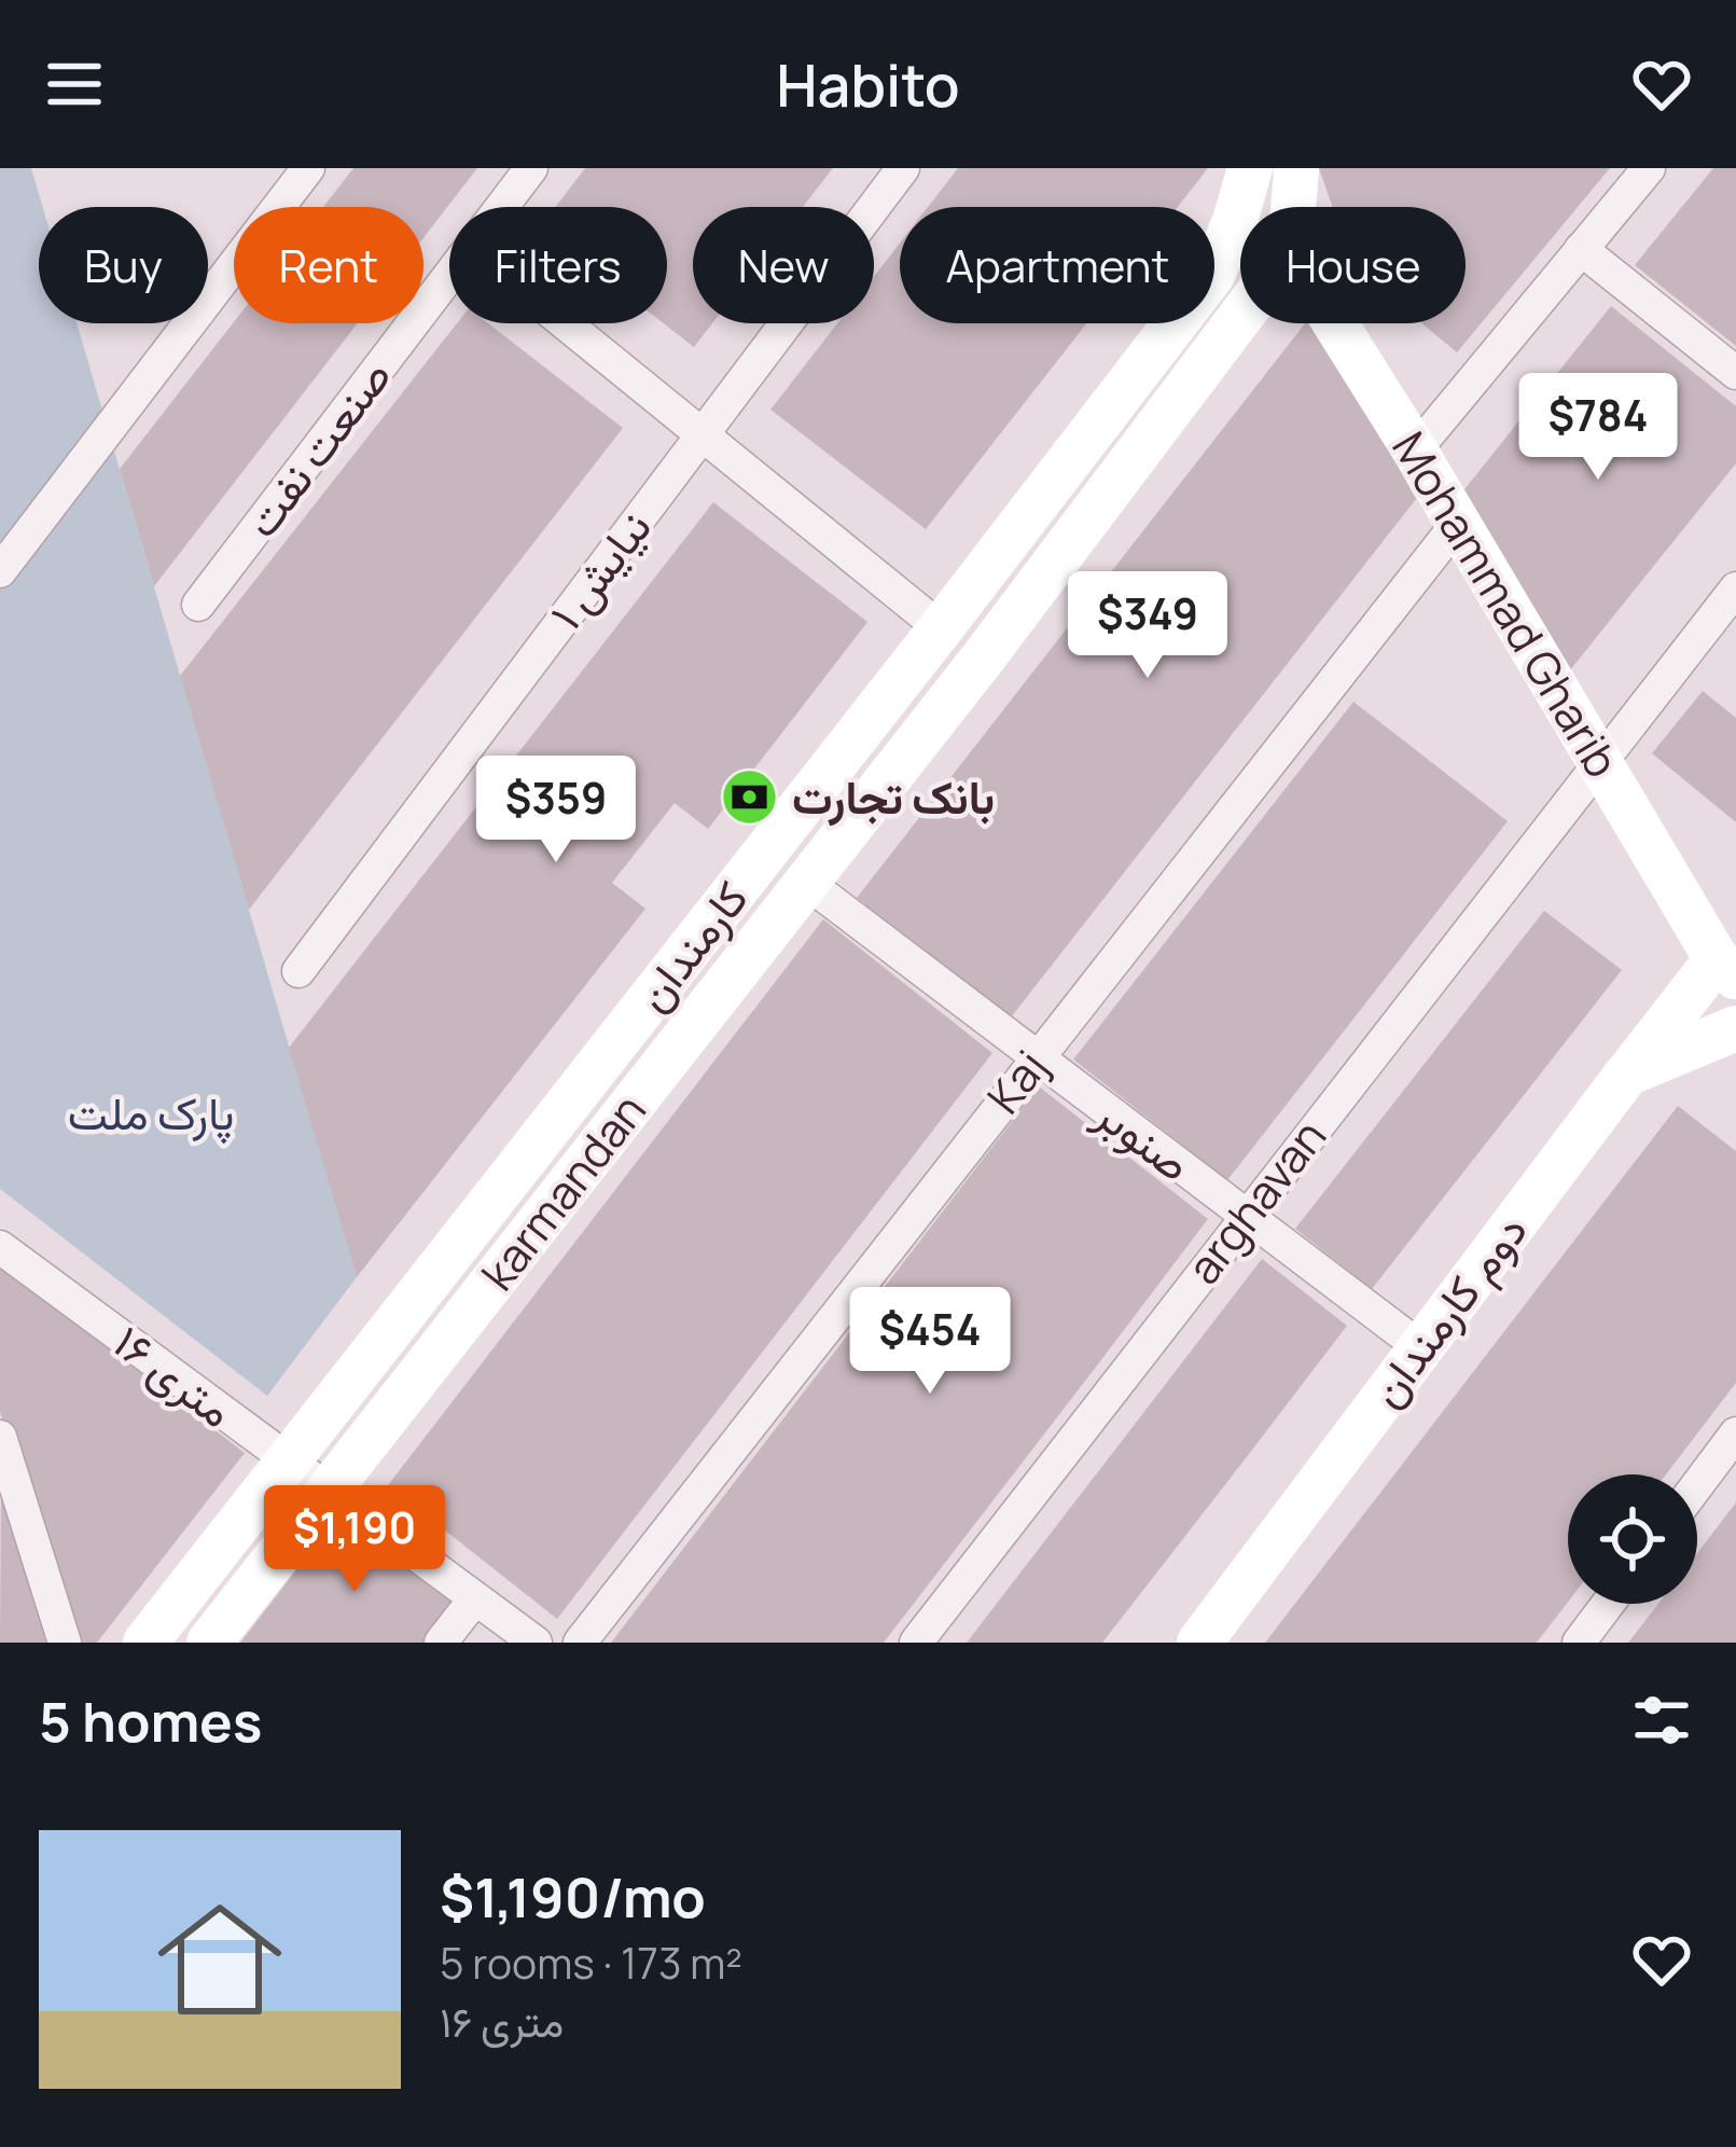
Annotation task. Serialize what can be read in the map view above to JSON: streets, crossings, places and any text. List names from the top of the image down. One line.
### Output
{"streets":{"main road":["Mohammad Gharib","کارمندان","karmandan","دوم کارمندان"],"street":["صنعت نفت","نیایش ۱","Kaj","صنوبر","arghavan","۱۶ متری"]},"crossings":[["Mohammad Gharib","Kaj"],["Mohammad Gharib","arghavan"],["Mohammad Gharib","دوم کارمندان"],["کارمندان","۱۶ متری"],["Kaj","صنوبر"],["صنوبر","karmandan"],["صنوبر","arghavan"],["صنوبر","دوم کارمندان"],["karmandan","۱۶ متری"]],"parks":["پارک ملت"],"places":{"bank":["بانک تجارت"]},"page":{"header":"Habito","chip":["Buy","Rent","Filters","New","Apartment","House"],"price":["$784","$349","$359","$454","$1,190"],"heading":"5 homes","list":[{"name":"$1,190/mo","note":"5 rooms · 173 m² · ۱۶ متری"}]}}
